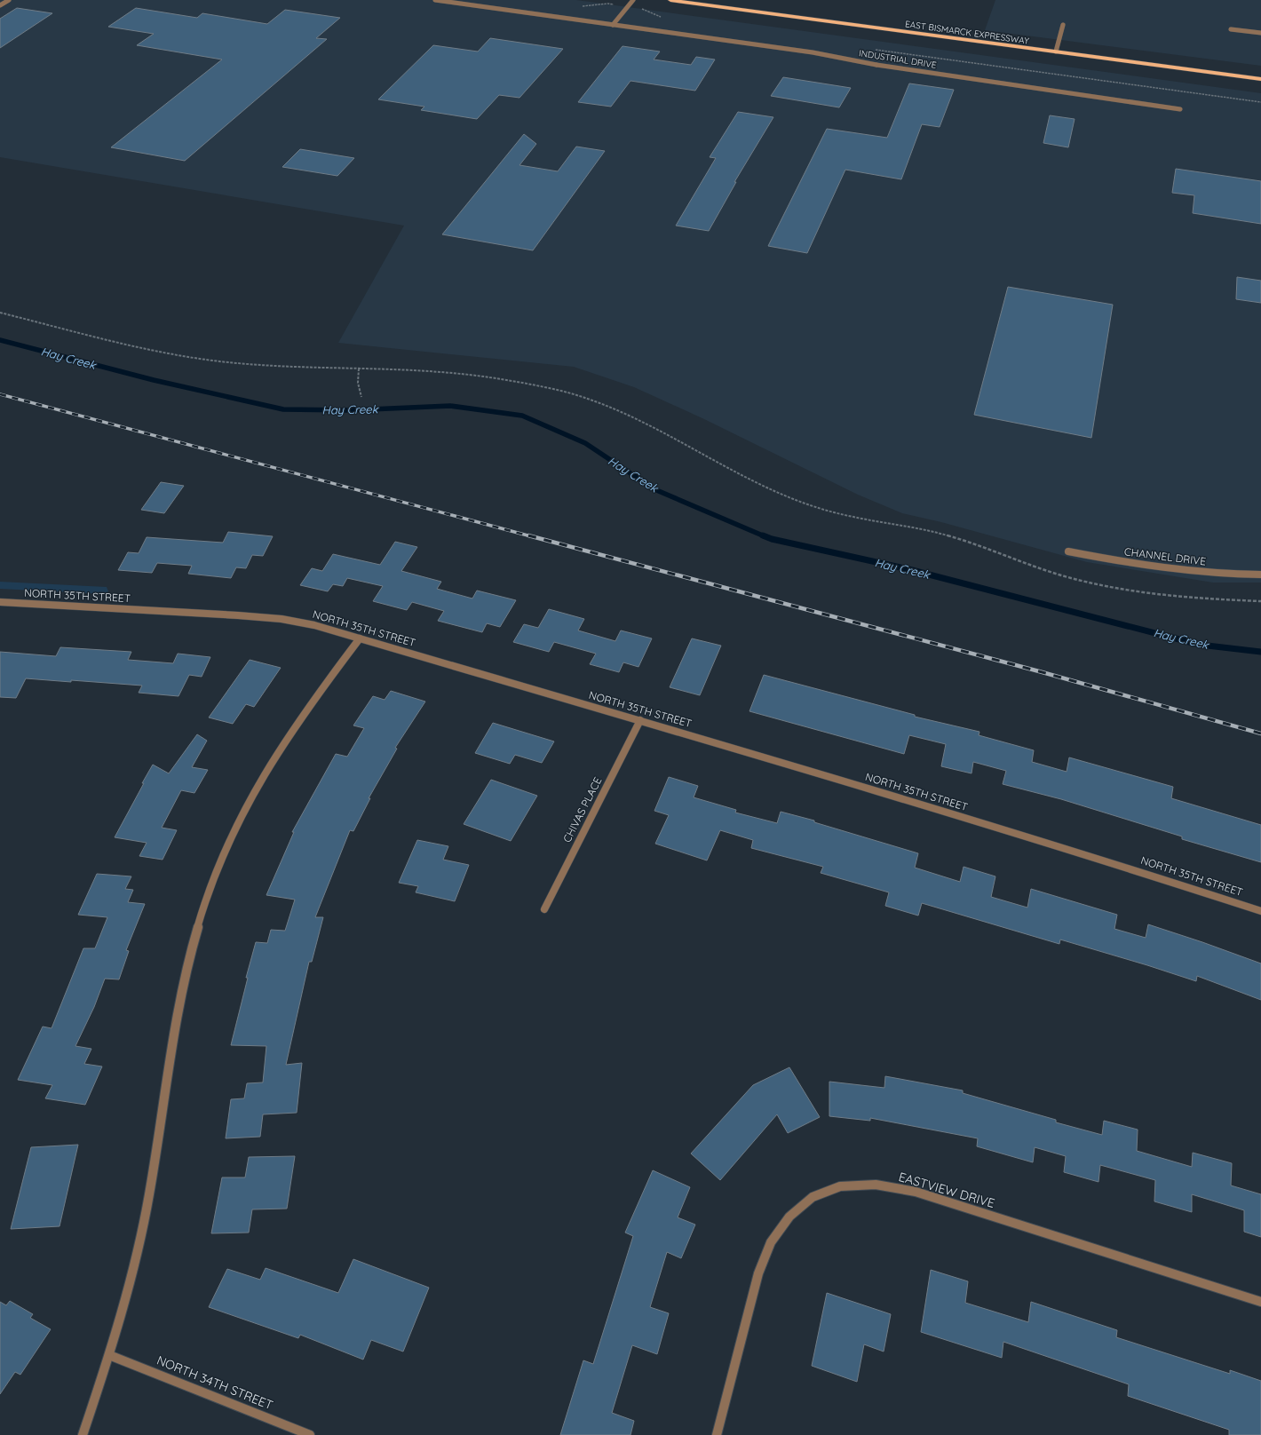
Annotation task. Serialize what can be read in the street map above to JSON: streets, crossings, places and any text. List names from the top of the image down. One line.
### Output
{"streets":{"main road":["EAST BISMARCK EXPRESSWAY"],"street":["INDUSTRIAL DRIVE","CHANNEL DRIVE","NORTH 35TH STREET","CHIVAS PLACE","EASTVIEW DRIVE","NORTH 34TH STREET"]},"crossings":[["NORTH 35TH STREET","CHIVAS PLACE"]],"water":["Hay Creek"]}
